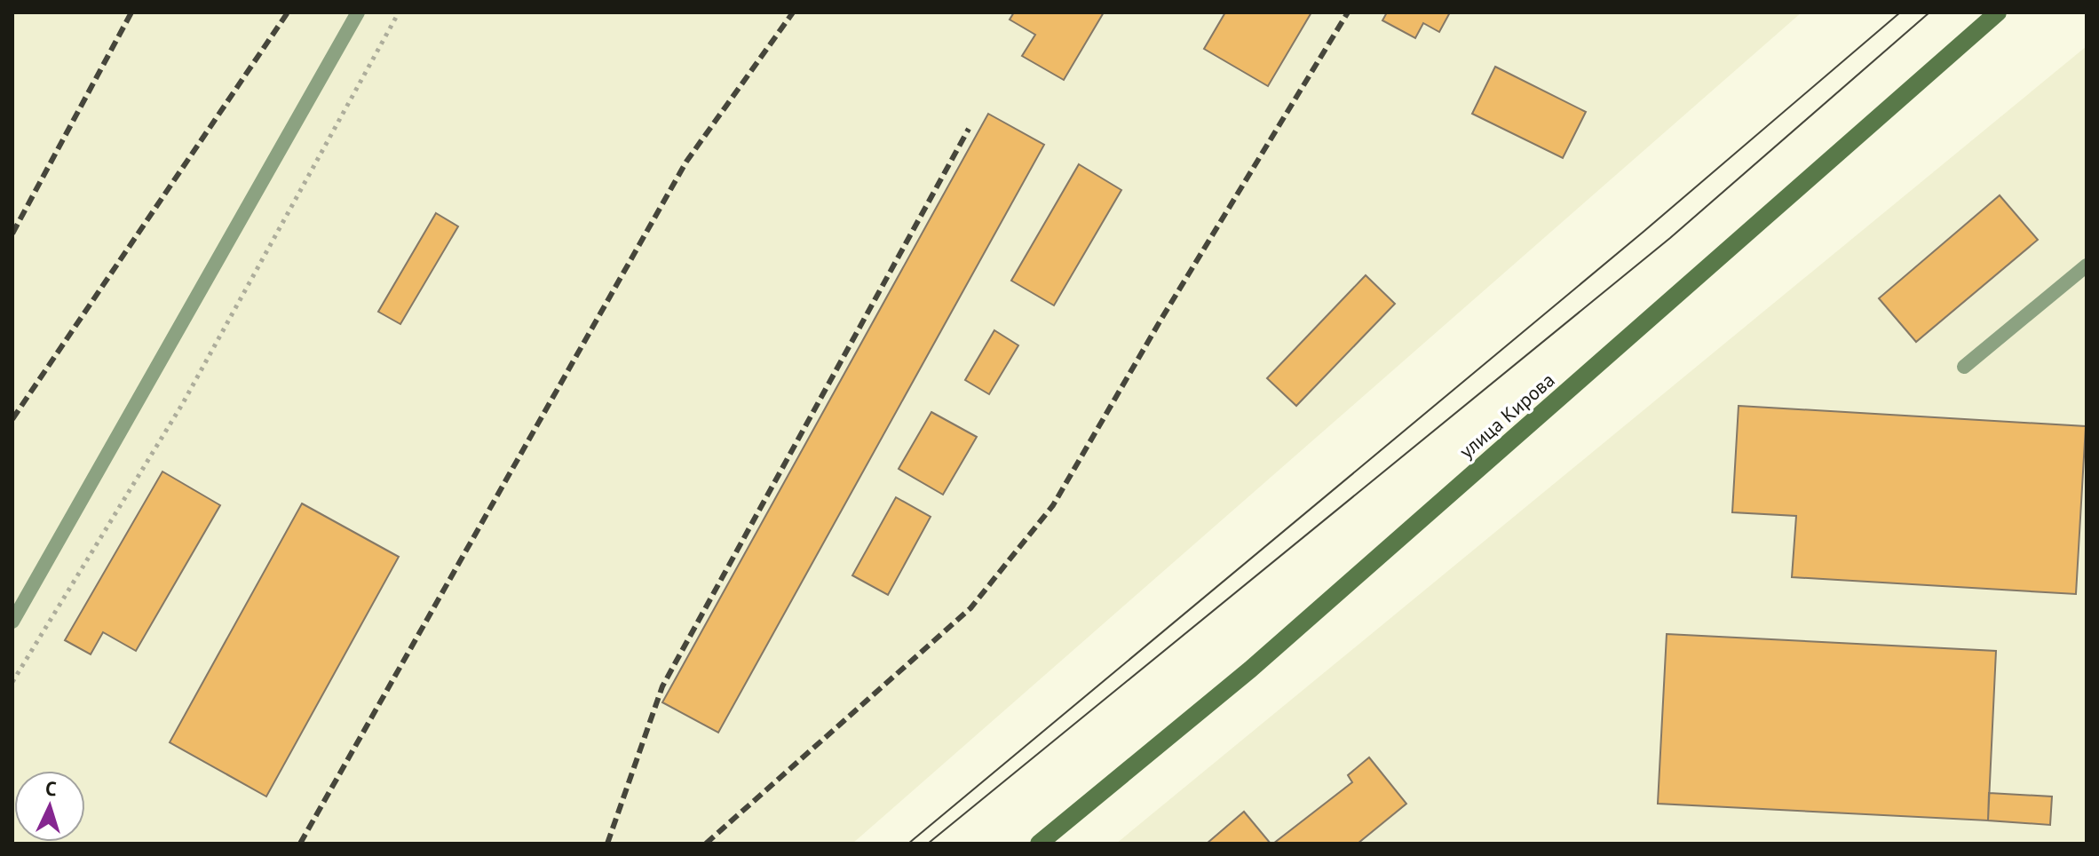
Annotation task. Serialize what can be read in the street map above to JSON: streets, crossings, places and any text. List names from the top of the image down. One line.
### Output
{"streets":{"main road":["улица Кирова"]},"north":"top"}
